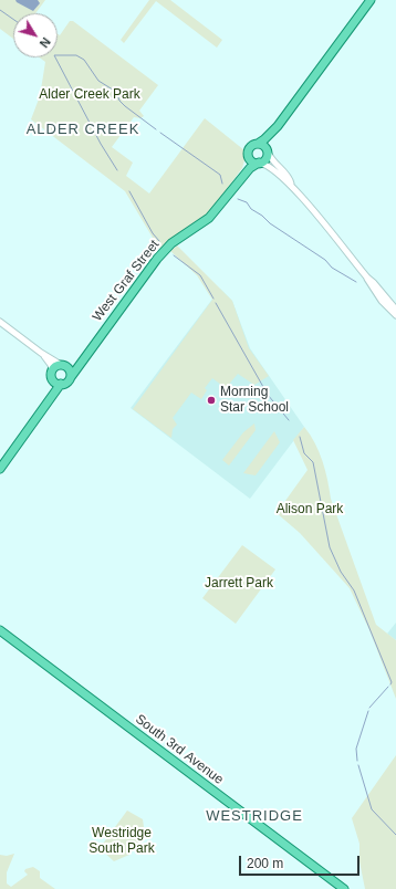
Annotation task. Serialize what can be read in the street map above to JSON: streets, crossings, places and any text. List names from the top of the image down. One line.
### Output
{"streets":{"main road":["West Graf Street","South 3rd Avenue"]},"districts":["ALDER CREEK","WESTRIDGE"],"parks":["Alder Creek Park","Alison Park","Jarrett Park","Westridge South Park"],"places":["Morning Star School"],"scale_bar":"200 m","north":"bottom right"}
